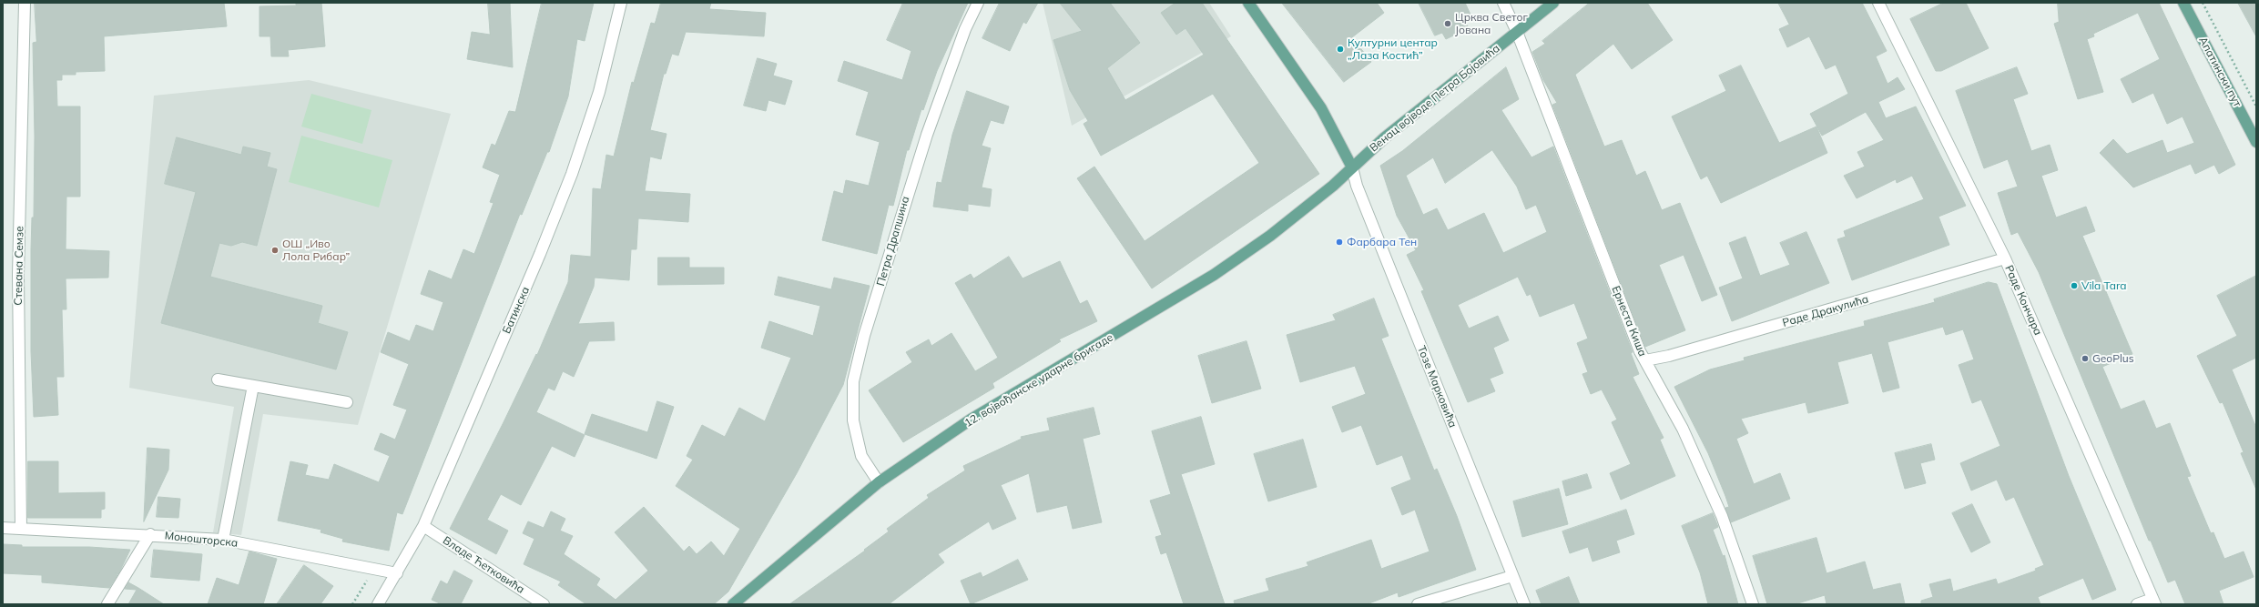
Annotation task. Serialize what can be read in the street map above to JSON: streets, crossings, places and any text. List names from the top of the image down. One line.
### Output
{"streets":{"main road":["Апатински пут","Венац војводе Петра Бојовића","12. војвођанске ударне бригаде"],"street":["Петра Драпшина","Стевана Семзе","Раде Кончара","Батинска","Раде Дракулића","Ернеста Киша","Тозе Марковића","Моношторска","Владе Ћетковића"]},"crossings":[["Венац војводе Петра Бојовића","Ернеста Киша"],["Венац војводе Петра Бојовића","12. војвођанске ударне бригаде"],["Венац војводе Петра Бојовића","Тозе Марковића"],["Петра Драпшина","12. војвођанске ударне бригаде"],["Стевана Семзе","Моношторска"],["Раде Кончара","Раде Дракулића"],["Батинска","Моношторска"],["Батинска","Владе Ћетковића"],["Раде Дракулића","Ернеста Киша"],["12. војвођанске ударне бригаде","Тозе Марковића"]],"places":["Црква Светог Јована","Културни центар „Лаза Костић”","Фарбара Тен","ОШ „Иво Лола Рибар”","Vila Tara","GeoPlus"]}
